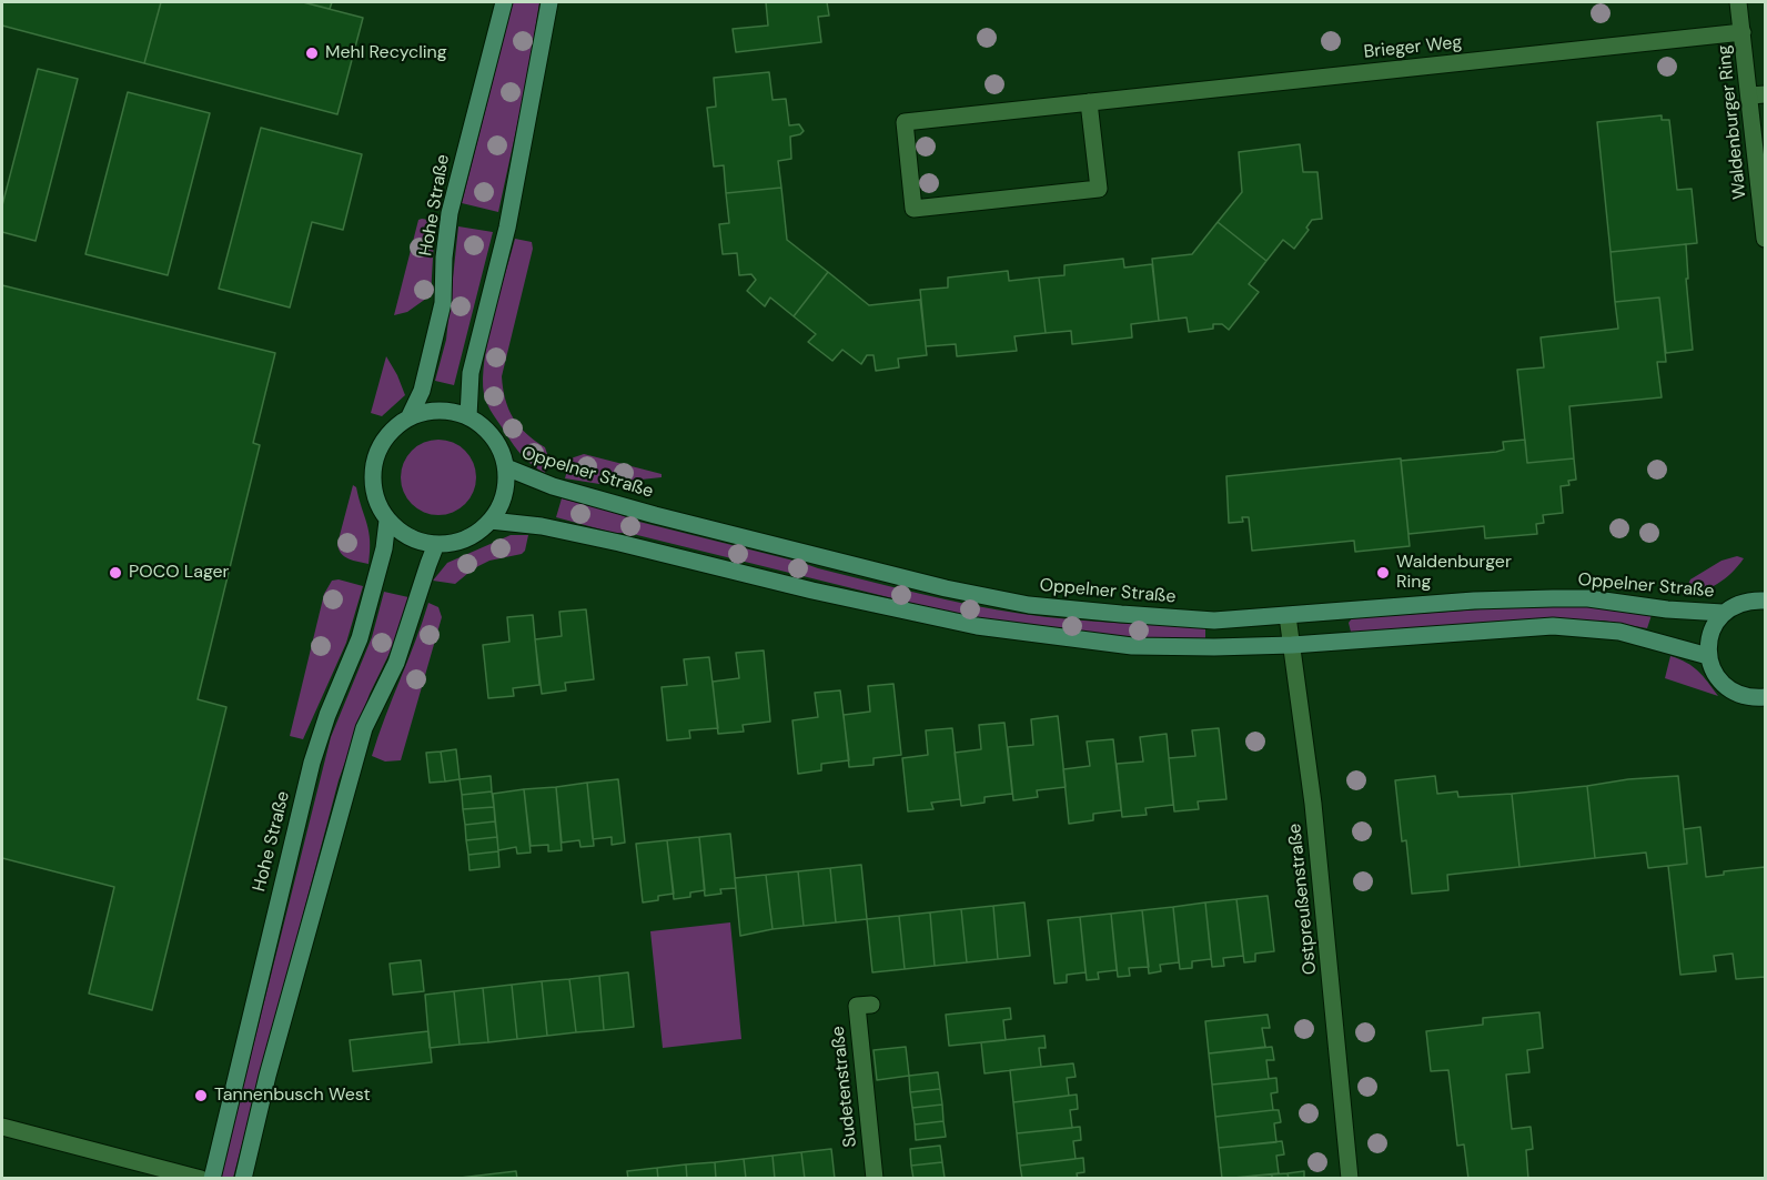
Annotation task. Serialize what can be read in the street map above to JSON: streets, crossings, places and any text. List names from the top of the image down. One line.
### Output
{"streets":{"street":["Brieger Weg","Waldenburger Ring","Hohe Straße","Oppelner Straße","Ostpreußenstraße","Sudetenstraße"]},"crossings":[["Brieger Weg","Waldenburger Ring"],["Hohe Straße","Oppelner Straße"],["Oppelner Straße","Ostpreußenstraße"]],"places":["Mehl Recycling","POCO Lager","Waldenburger Ring","Tannenbusch West"]}
